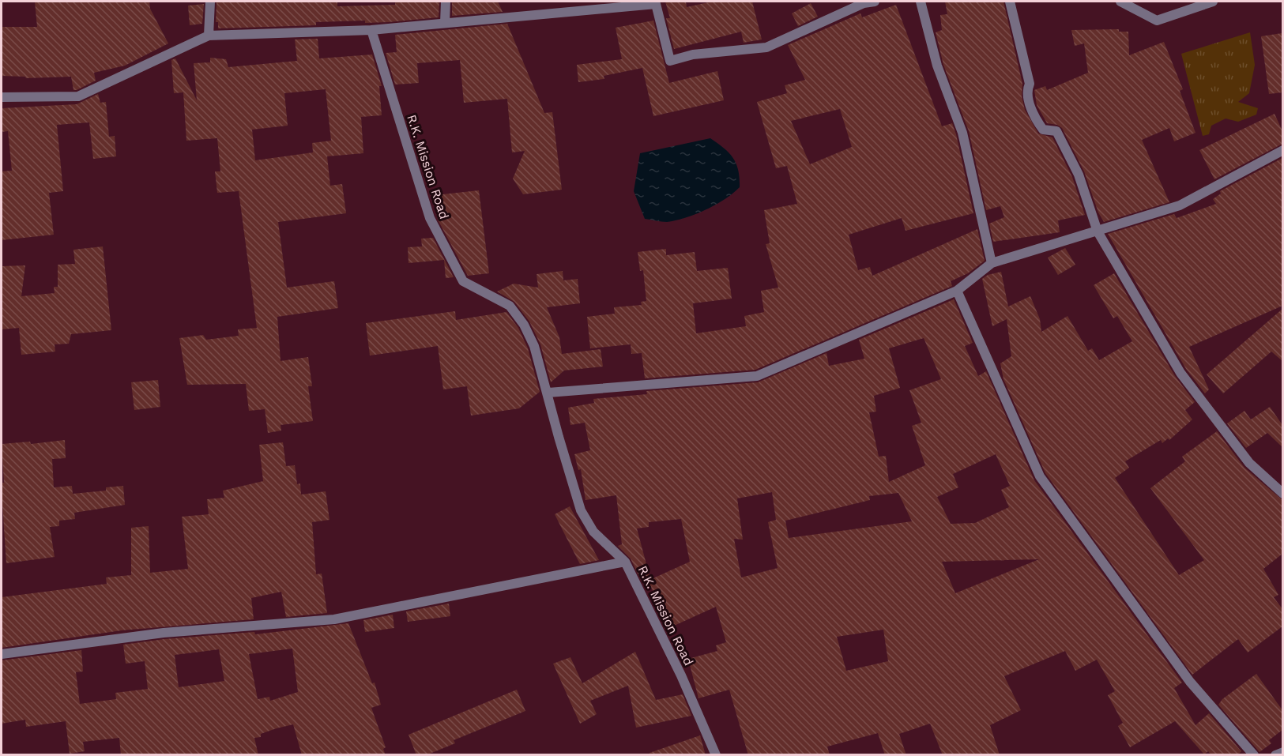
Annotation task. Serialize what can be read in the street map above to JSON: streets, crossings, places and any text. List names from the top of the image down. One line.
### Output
{"streets":{"street":["R.K. Mission Road"]}}
